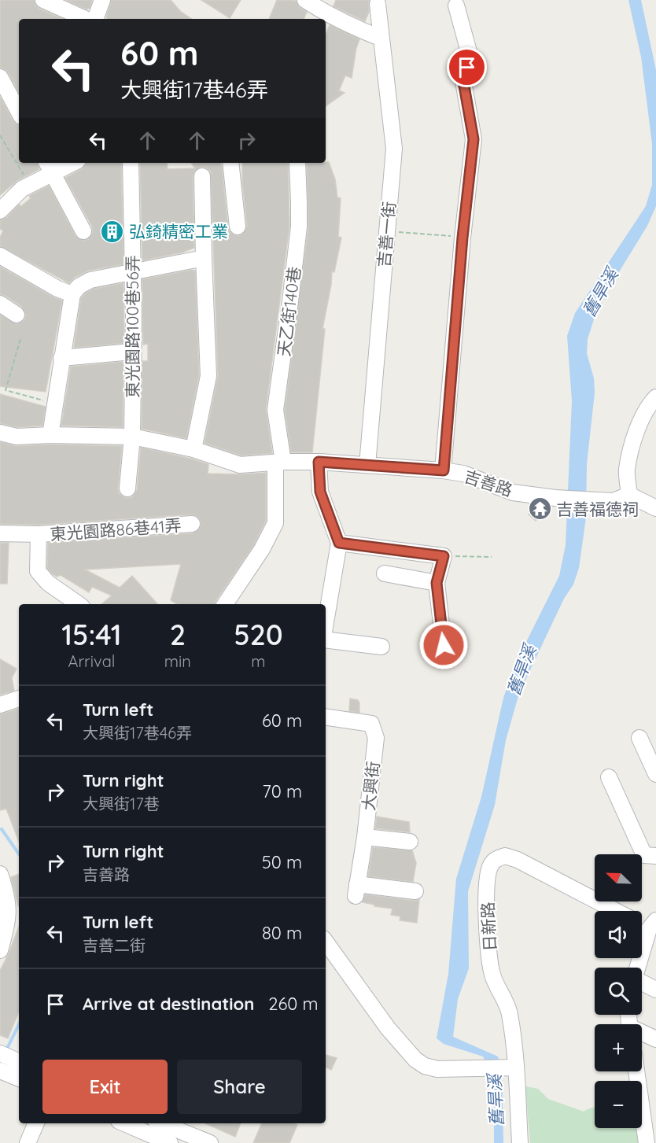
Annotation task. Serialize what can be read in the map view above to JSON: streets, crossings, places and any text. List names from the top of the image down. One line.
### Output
{"streets":{"street":["吉善一街","天乙街140巷","東光園路100巷56弄","吉善路","東光園路86巷41弄","大興街","日新路"]},"crossings":[["吉善一街","吉善路"],["天乙街140巷","吉善路"],["東光園路100巷56弄","吉善路"]],"water":["舊旱溪"],"places":{"building":["弘錡精密工業"],"temple":["吉善福德祠"]},"north":"top left","page":{"turn":["60 m","大興街17巷46弄"],"eta":["15:41","Arrival","2","min","520","m"],"list":[{"name":"Turn left","note":"大興街17巷46弄","value":"60 m"},{"name":"Turn right","note":"大興街17巷","value":"70 m"},{"name":"Turn right","note":"吉善路","value":"50 m"},{"name":"Turn left","note":"吉善二街","value":"80 m"},{"name":"Arrive at destination","value":"260 m"}],"map_buttons":["+","−"],"buttons":["Exit","Share"]}}
